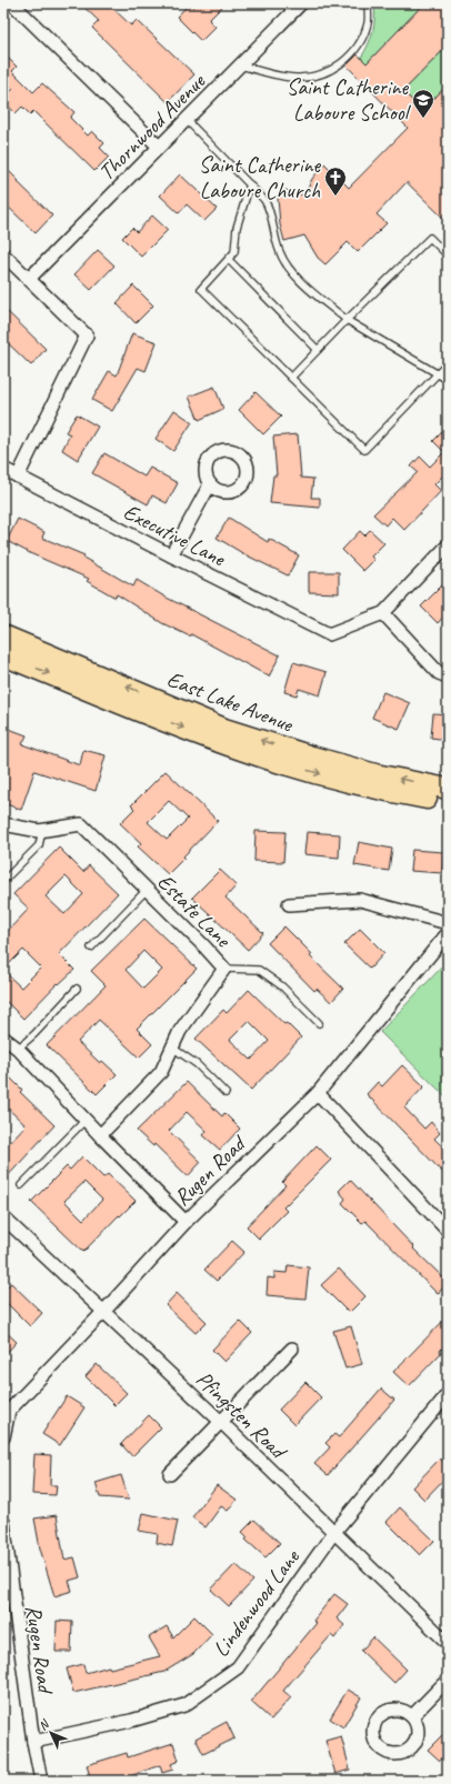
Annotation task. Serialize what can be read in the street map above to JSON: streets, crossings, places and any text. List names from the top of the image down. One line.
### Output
{"streets":{"main road":["East Lake Avenue"],"street":["Thornwood Avenue","Executive Lane","Estate Lane","Rugen Road","Pfingsten Road","Lindenwood Lane"]},"crossings":[["Rugen Road","Pfingsten Road"],["Rugen Road","Lindenwood Lane"],["Pfingsten Road","Lindenwood Lane"]],"places":{"school or university":["Saint Catherine Laboure School"],"church":["Saint Catherine Laboure Church"]},"north":"top left"}
